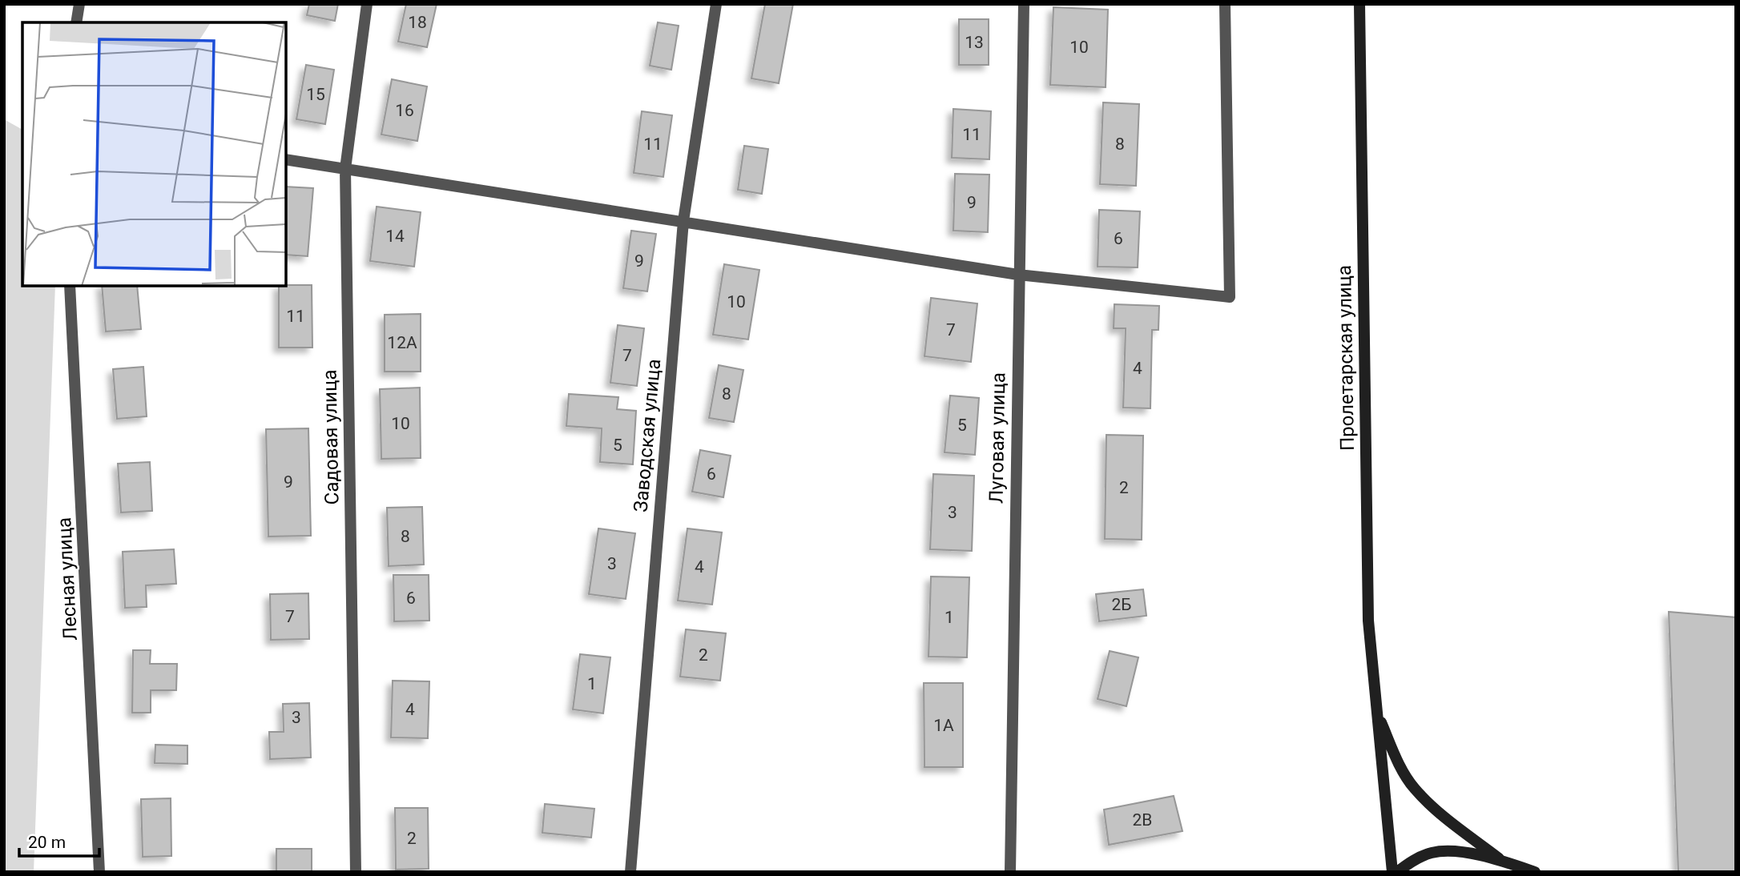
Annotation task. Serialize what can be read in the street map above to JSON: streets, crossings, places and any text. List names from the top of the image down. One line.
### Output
{"streets":{"main road":["Пролетарская улица"],"street":["Заводская улица","Садовая улица","Луговая улица","Лесная улица"]},"house_numbers":["18","13","10","15","16","11","11","8","9","14","6","9","10","11","7","12А","7","4","8","10","5","5","6","9","2","3","8","3","4","6","2Б","7","1","2","1","4","3","1А","2В","2"],"scale_bar":"20 m"}
